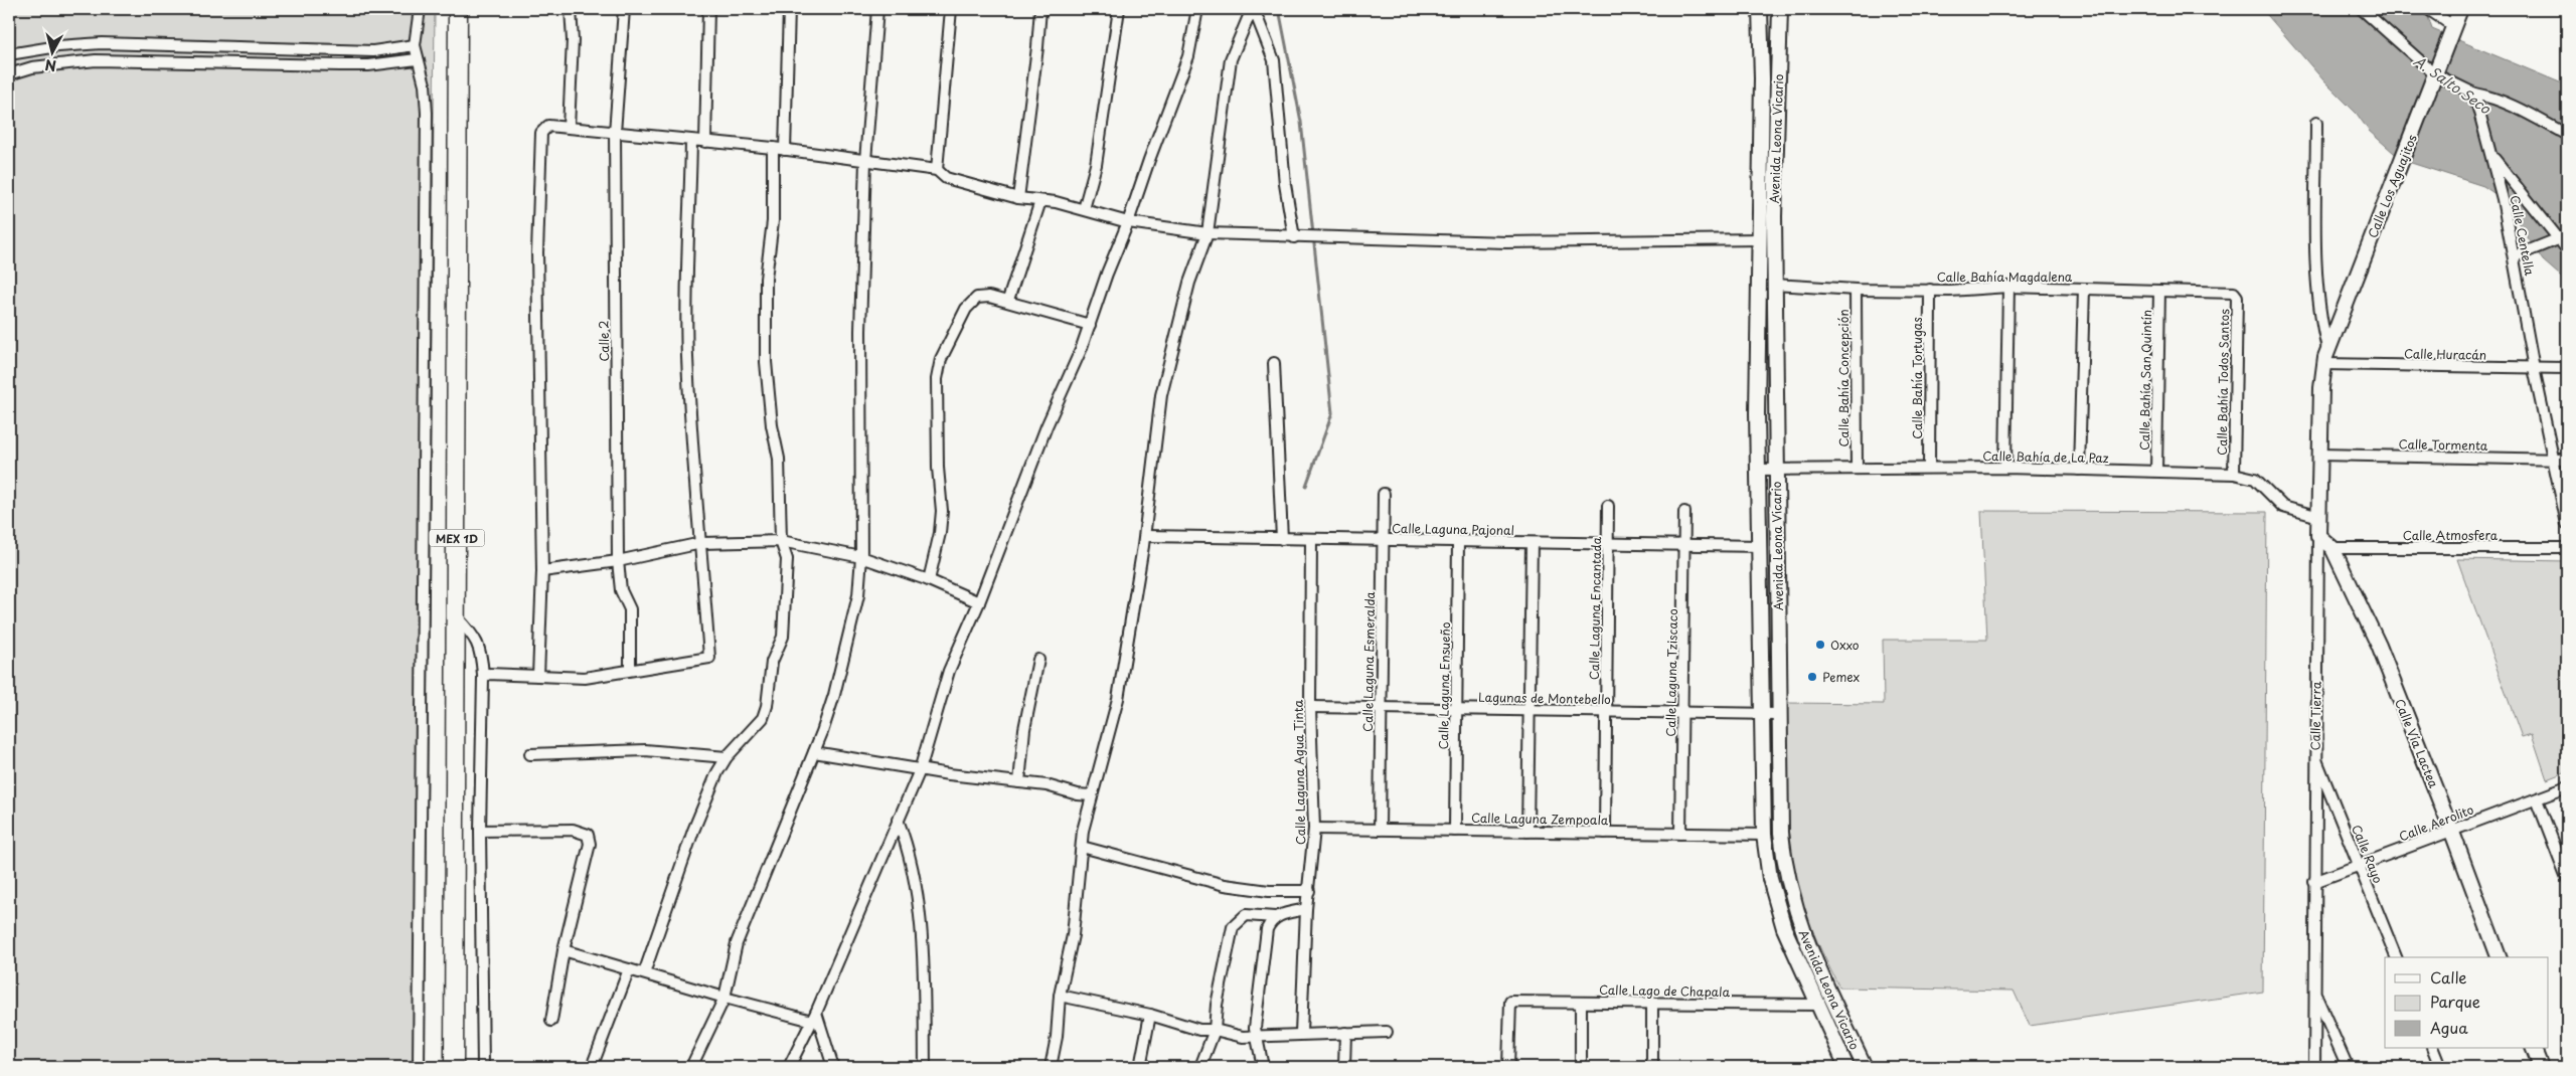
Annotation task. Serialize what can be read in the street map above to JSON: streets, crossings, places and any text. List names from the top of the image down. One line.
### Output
{"streets":{"highway":["MEX 1D"],"street":["Avenida Leona Vicario","Calle Los Aguajitos","Calle Centella","Calle Bahía Magdalena","Calle 2","Calle Huracán","Calle Bahía Concepción","Calle Bahía Tortugas","Calle Bahía San Quintín","Calle Bahía Todos Santos","Calle Tormenta","Calle Bahía de La Paz","Calle Laguna Pajonal","Calle Atmosfera","Calle Laguna Encantada","Calle Laguna Esmeralda","Calle Laguna Tziscaco","Calle Laguna Ensueño","Lagunas de Montebello","Calle Tierra","Calle Vía Lactea","Calle Laguna Agua Tinta","Calle Laguna Zempoala","Calle Aerolito","Calle Rayo","Calle Lago de Chapala"]},"crossings":[["Avenida Leona Vicario","Calle Bahía Magdalena"],["Avenida Leona Vicario","Calle Bahía de La Paz"],["Avenida Leona Vicario","Calle Laguna Pajonal"],["Avenida Leona Vicario","Lagunas de Montebello"],["Avenida Leona Vicario","Calle Laguna Zempoala"],["Avenida Leona Vicario","Calle Lago de Chapala"],["Calle Los Aguajitos","Calle Huracán"],["Calle Los Aguajitos","Calle Tierra"],["Calle Centella","Calle Huracán"],["Calle Centella","Calle Tormenta"],["Calle Bahía Magdalena","Calle Bahía Concepción"],["Calle Bahía Magdalena","Calle Bahía Tortugas"],["Calle Bahía Magdalena","Calle Bahía San Quintín"],["Calle Bahía Magdalena","Calle Bahía Todos Santos"],["Calle Huracán","Calle Tierra"],["Calle Bahía Concepción","Calle Bahía de La Paz"],["Calle Bahía Tortugas","Calle Bahía de La Paz"],["Calle Bahía San Quintín","Calle Bahía de La Paz"],["Calle Bahía Todos Santos","Calle Bahía de La Paz"],["Calle Tormenta","Calle Tierra"],["Calle Bahía de La Paz","Calle Tierra"],["Calle Laguna Pajonal","Calle Laguna Encantada"],["Calle Laguna Pajonal","Calle Laguna Esmeralda"],["Calle Laguna Pajonal","Calle Laguna Tziscaco"],["Calle Laguna Pajonal","Calle Laguna Ensueño"],["Calle Laguna Pajonal","Calle Laguna Agua Tinta"],["Calle Atmosfera","Calle Vía Lactea"],["Calle Laguna Encantada","Lagunas de Montebello"],["Calle Laguna Encantada","Calle Laguna Zempoala"],["Calle Laguna Esmeralda","Lagunas de Montebello"],["Calle Laguna Esmeralda","Calle Laguna Zempoala"],["Calle Laguna Tziscaco","Lagunas de Montebello"],["Calle Laguna Tziscaco","Calle Laguna Zempoala"],["Calle Laguna Ensueño","Lagunas de Montebello"],["Calle Laguna Ensueño","Calle Laguna Zempoala"],["Lagunas de Montebello","Calle Laguna Agua Tinta"],["Calle Tierra","Calle Vía Lactea"],["Calle Tierra","Calle Aerolito"],["Calle Tierra","Calle Rayo"],["Calle Vía Lactea","Calle Aerolito"],["Calle Laguna Agua Tinta","Calle Laguna Zempoala"],["Calle Aerolito","Calle Rayo"]],"water":["A. Salto Seco"],"places":["Oxxo","Pemex"],"legend":["Calle","Parque","Agua"],"north":"bottom"}
